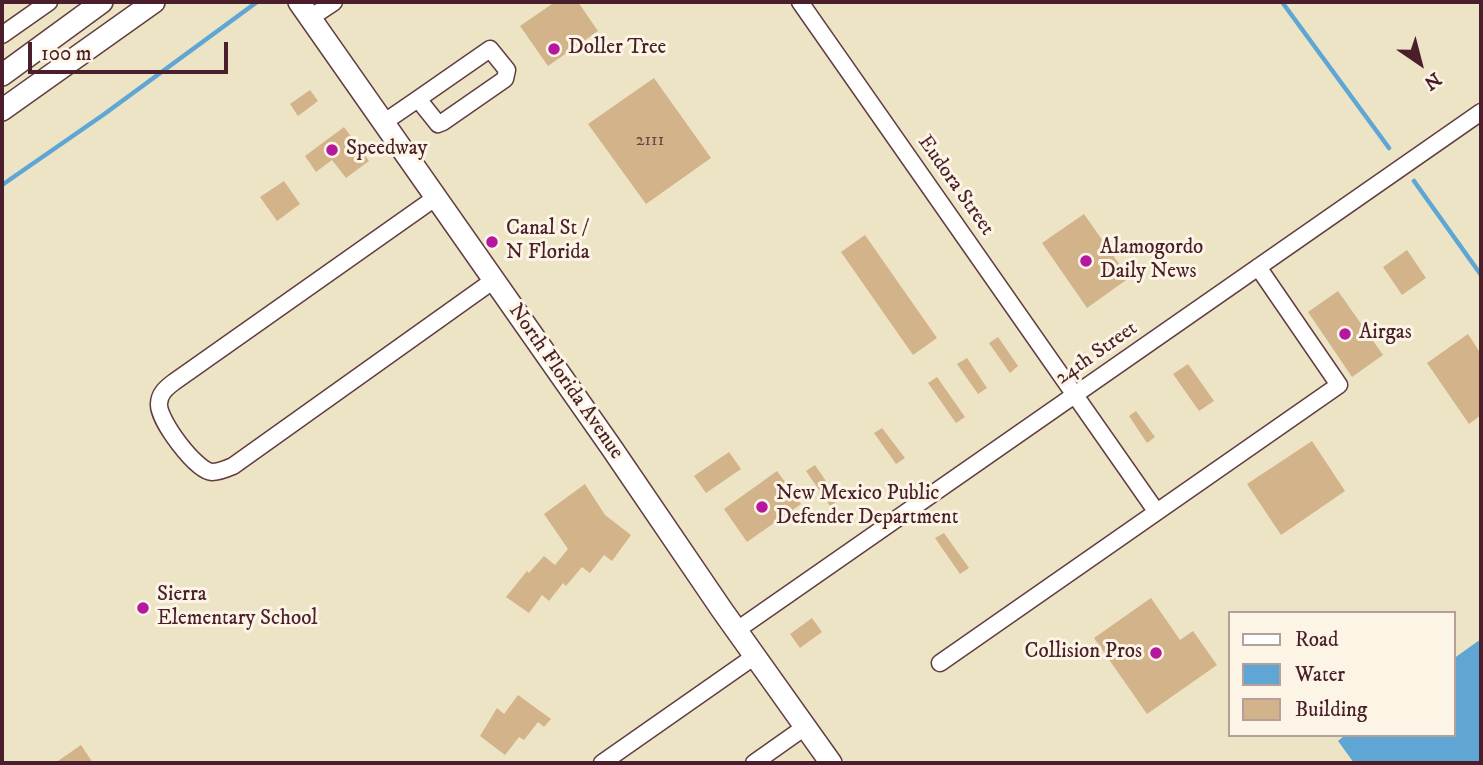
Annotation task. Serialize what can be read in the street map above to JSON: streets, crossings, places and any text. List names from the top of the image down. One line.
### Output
{"streets":{"main road":["North Florida Avenue"],"street":["Eudora Street","24th Street"]},"crossings":[["Eudora Street","24th Street"],["24th Street","North Florida Avenue"]],"places":["Doller Tree","Speedway","Canal St / N Florida","Alamogordo Daily News","Airgas","New Mexico Public Defender Department","Sierra Elementary School","Collision Pros"],"house_numbers":["2111"],"legend":["Road","Water","Building"],"scale_bar":"100 m","north":"bottom right"}
